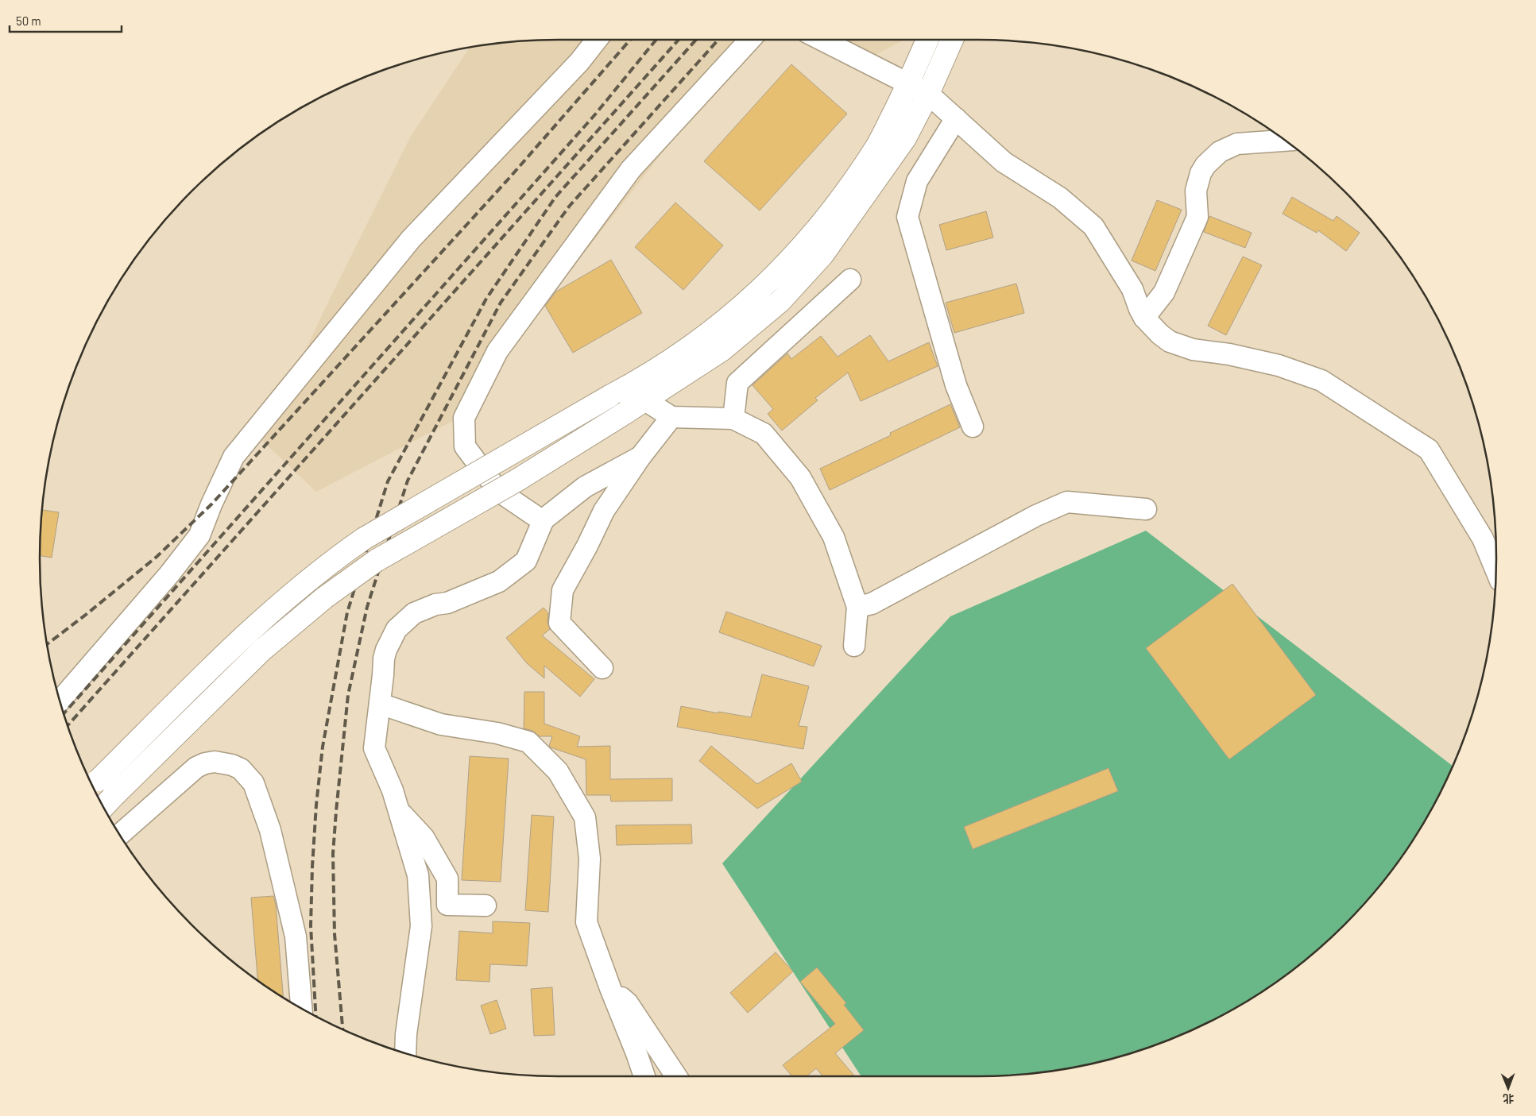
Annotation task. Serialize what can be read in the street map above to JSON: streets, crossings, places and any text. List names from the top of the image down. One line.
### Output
{"scale_bar":"50 m","north":"bottom"}
